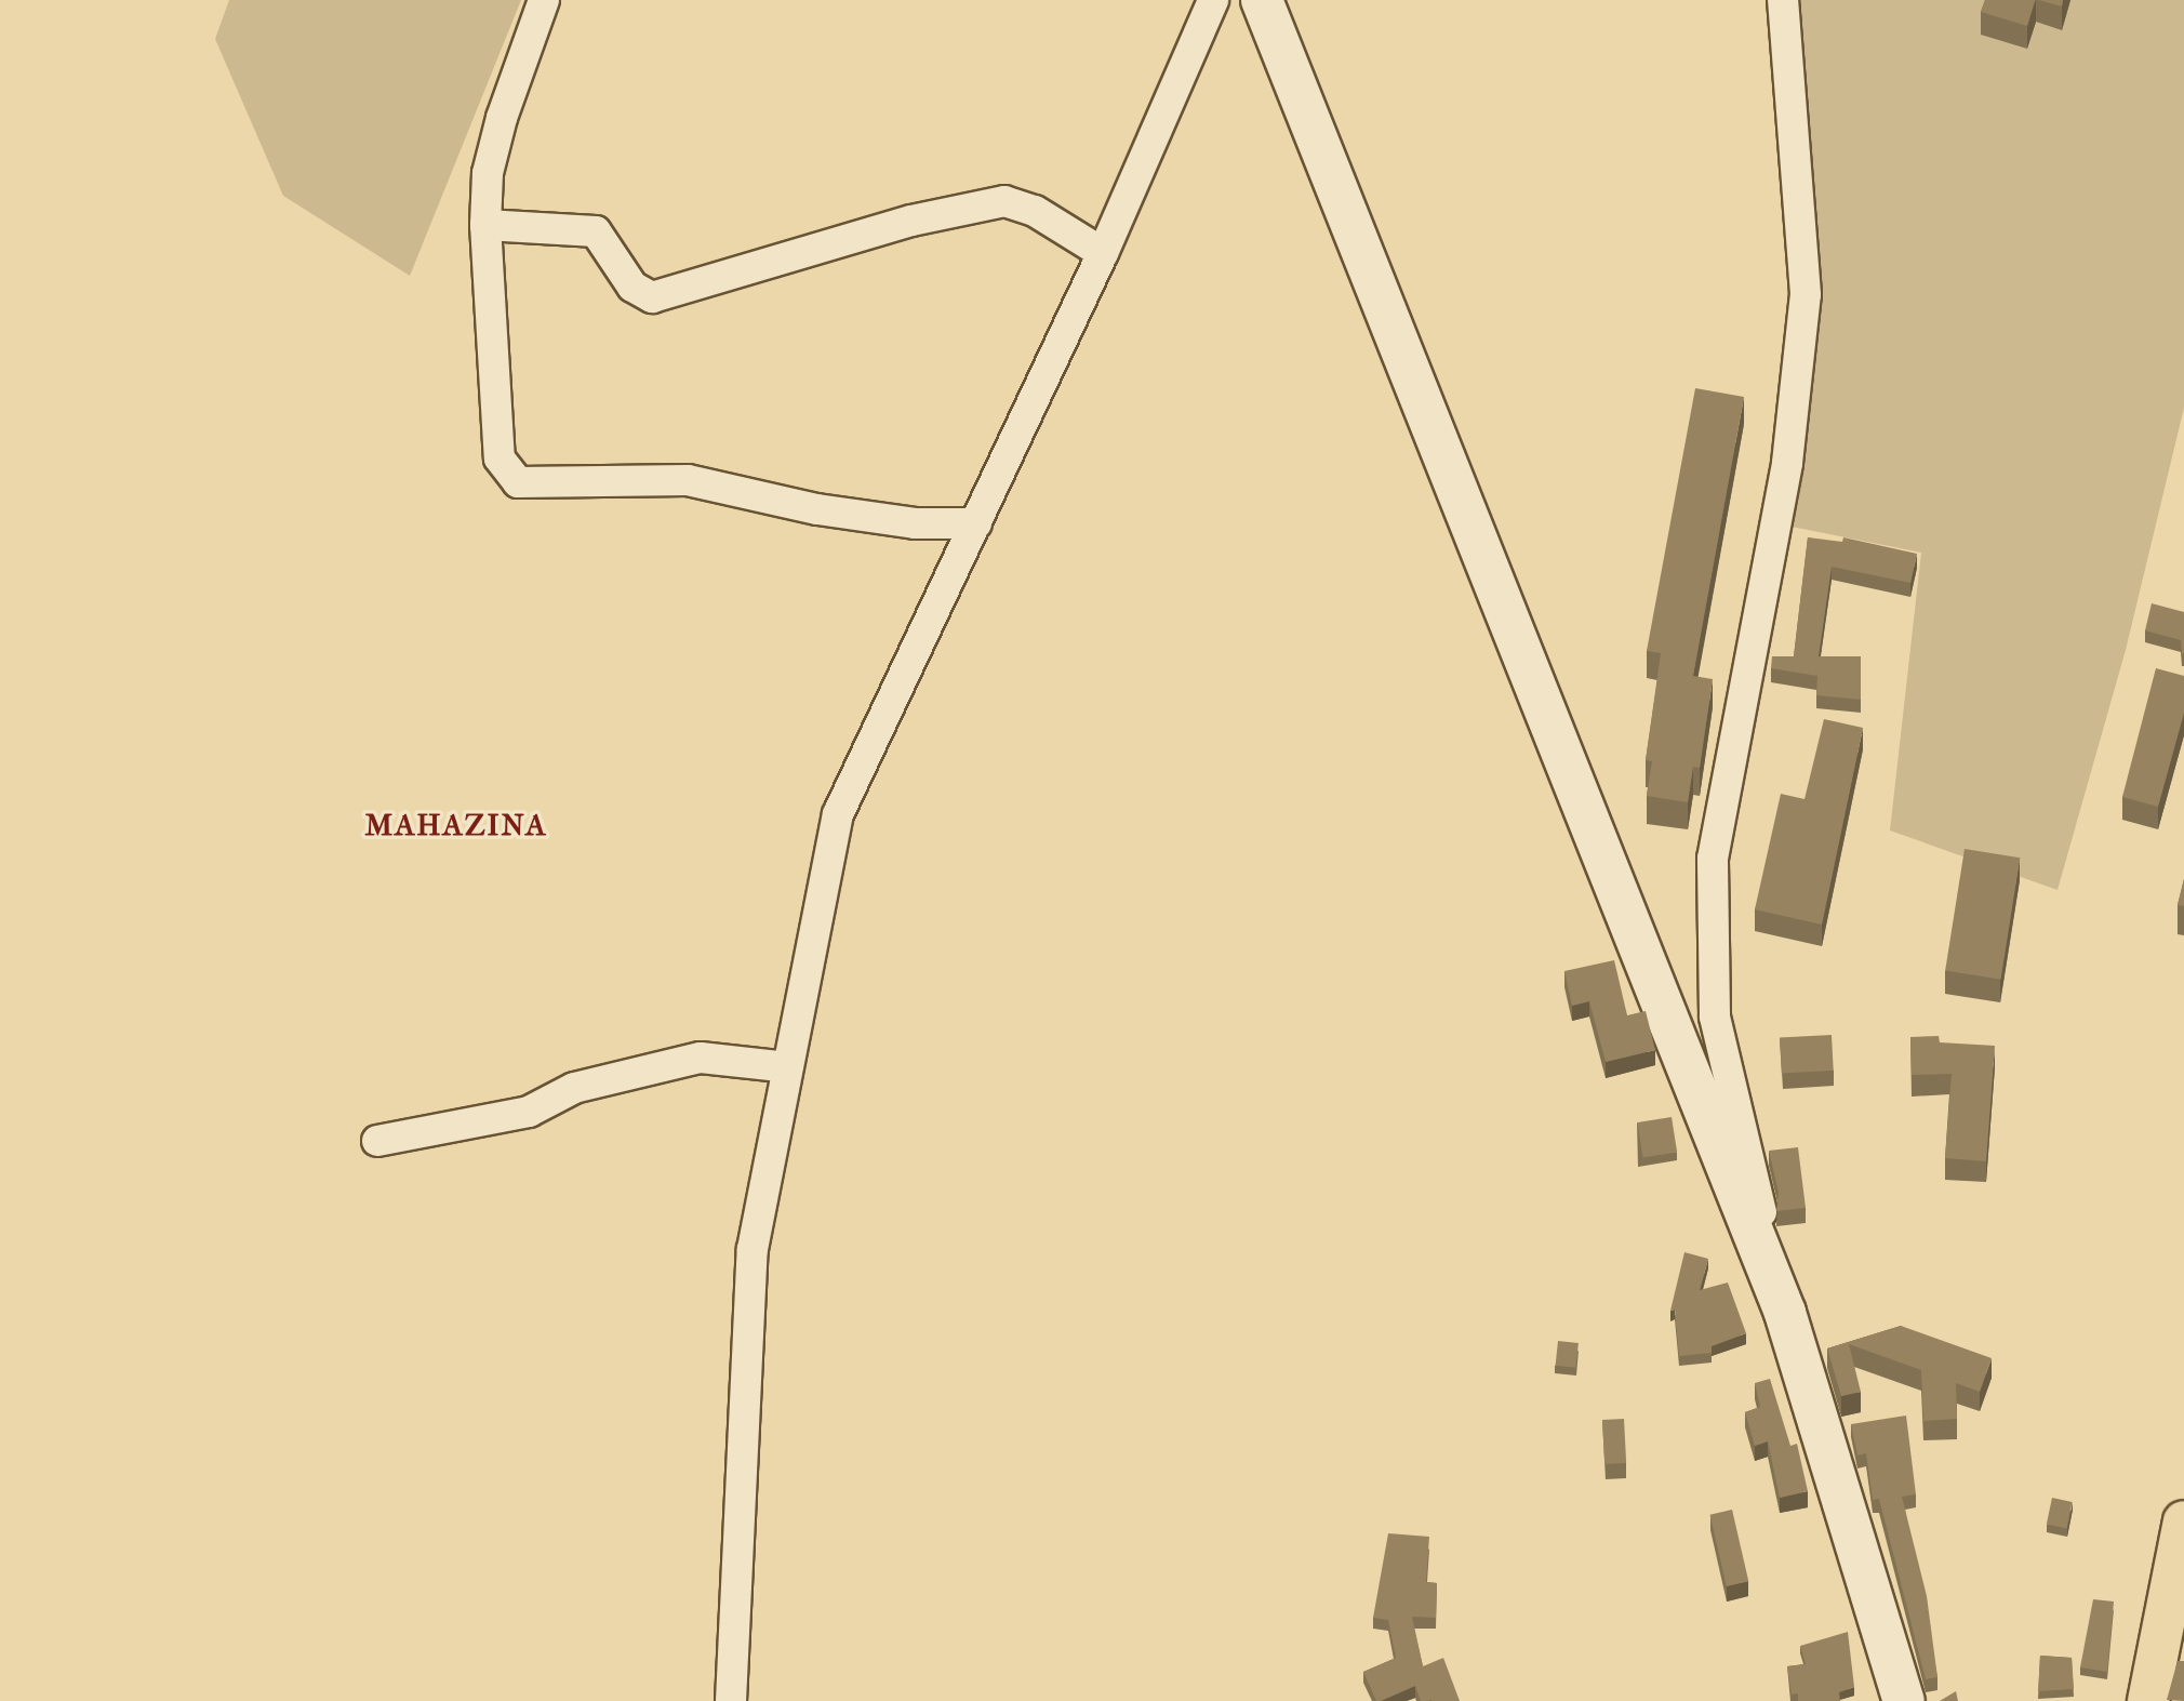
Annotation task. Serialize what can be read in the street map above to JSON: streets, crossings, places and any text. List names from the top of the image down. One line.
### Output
{"districts":["MAHAZINA"]}
